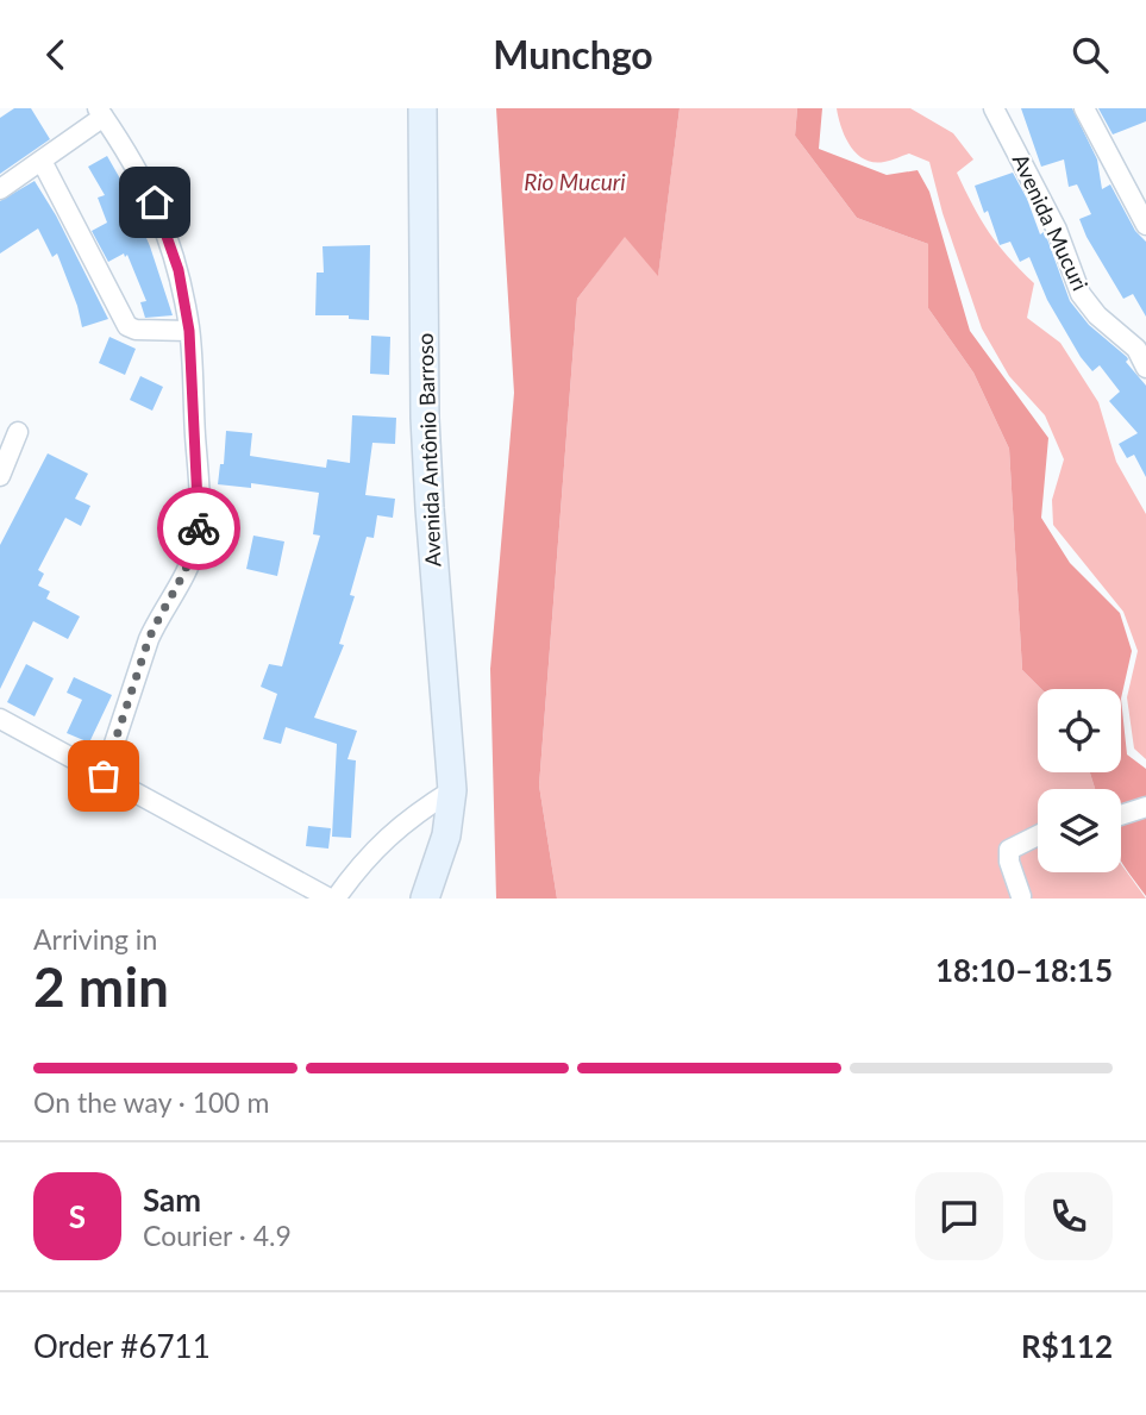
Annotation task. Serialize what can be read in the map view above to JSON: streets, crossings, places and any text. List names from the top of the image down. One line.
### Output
{"streets":{"main road":["Avenida Antônio Barroso"],"street":["Avenida Mucuri"]},"water":["Rio Mucuri"],"page":{"header":"Munchgo","heading":["2 min","Arriving in","18:10–18:15"],"panel":["Sam","Courier · 4.9","Order #6711","R$112"],"bar":"On the way · 100 m","round":"S"}}
